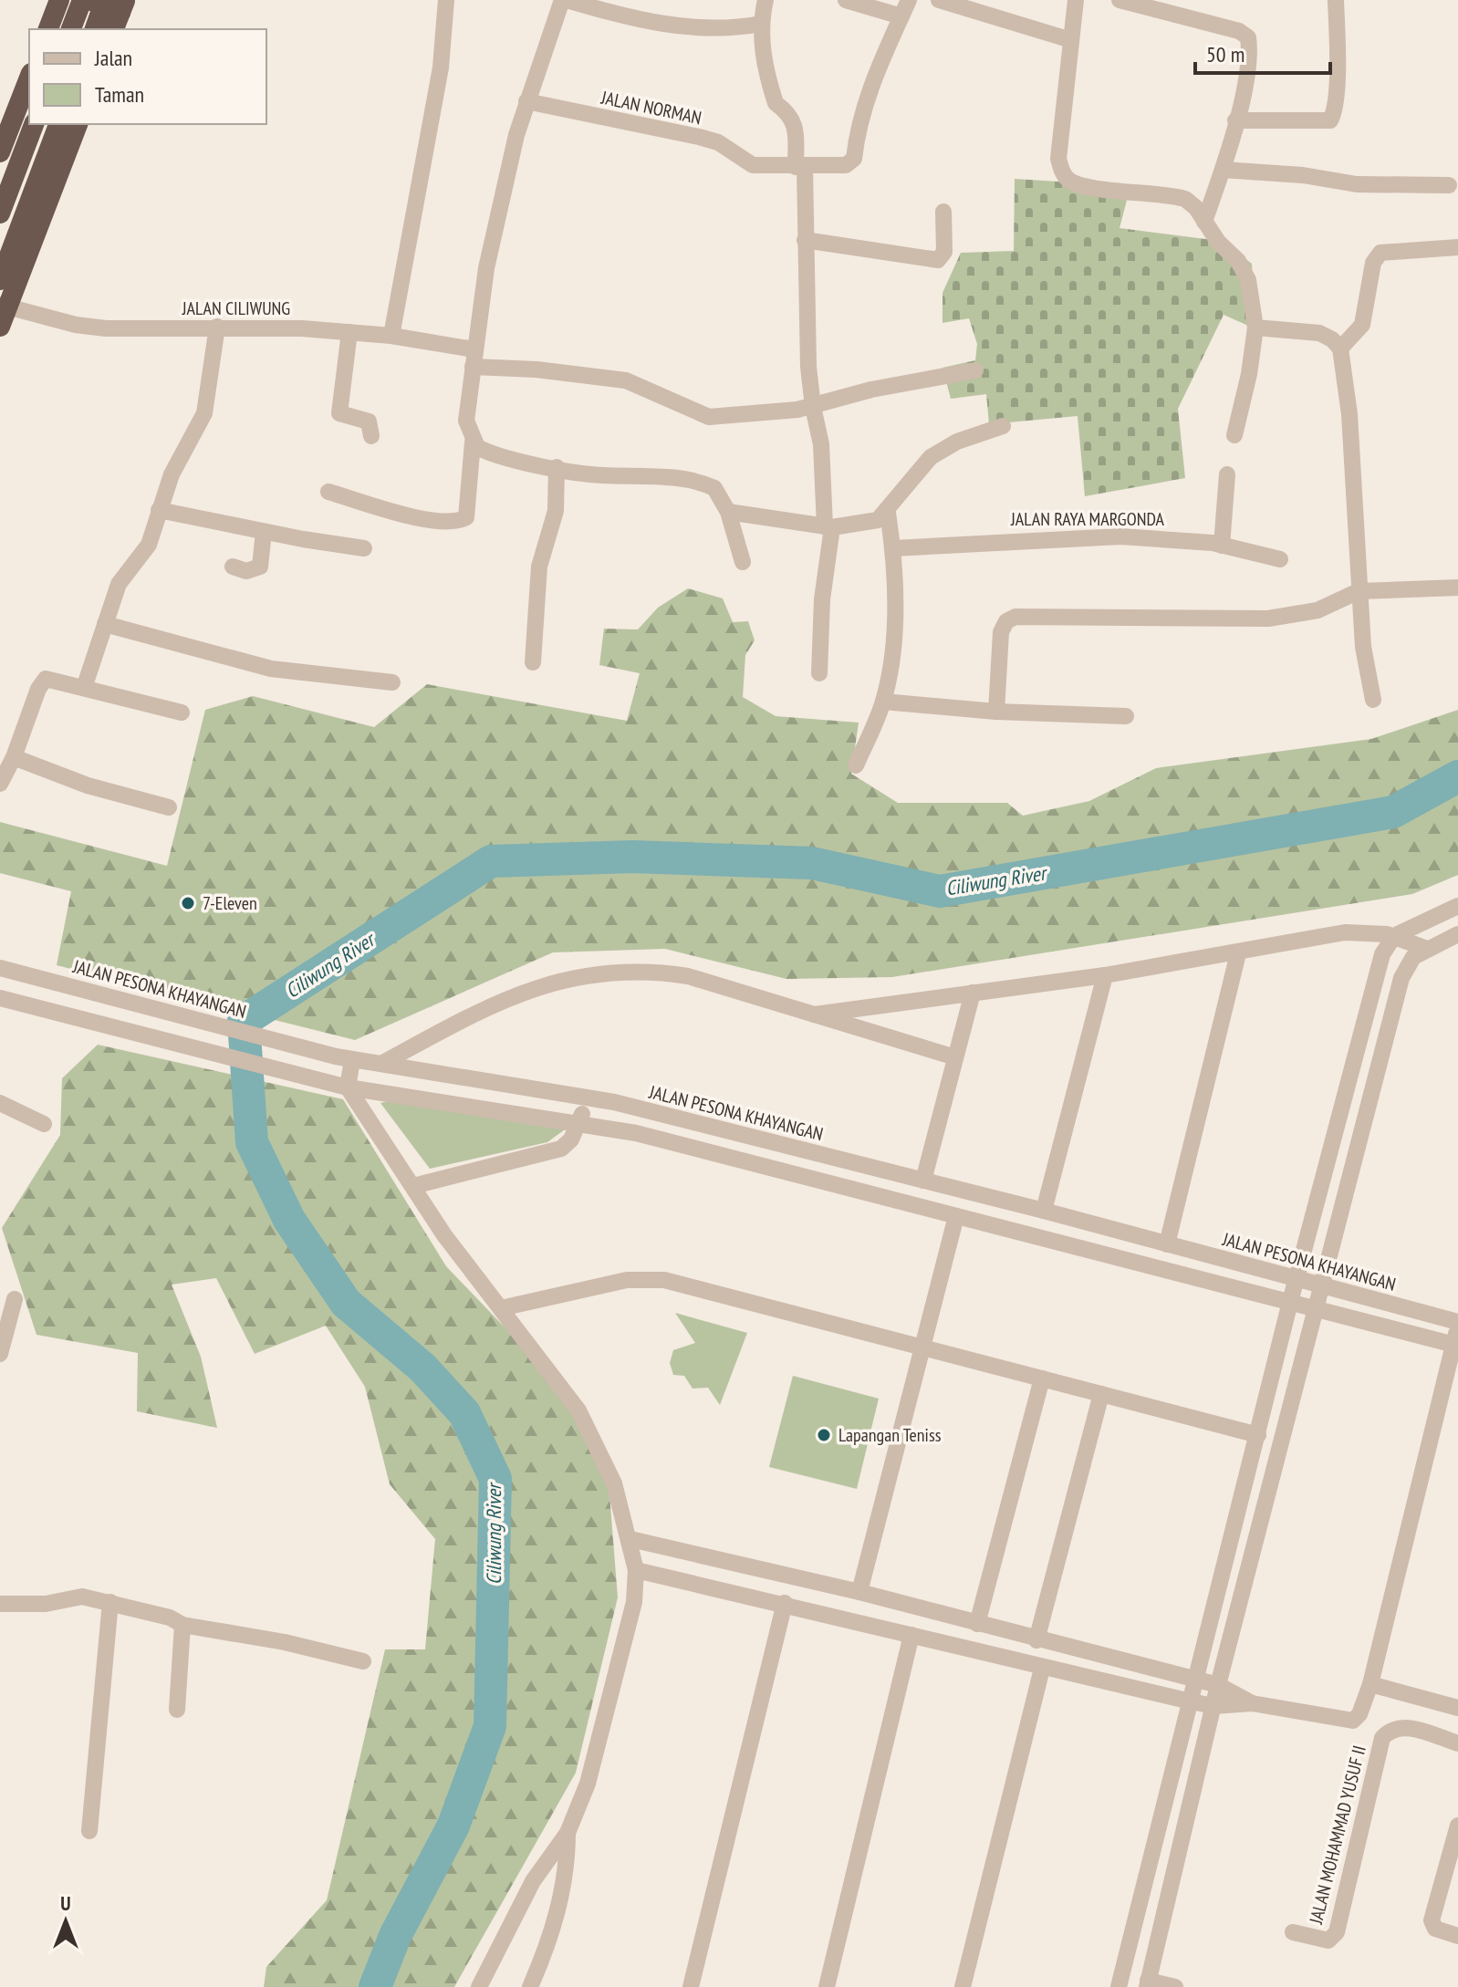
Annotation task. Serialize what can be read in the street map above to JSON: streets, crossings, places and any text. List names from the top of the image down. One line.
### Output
{"streets":{"street":["JALAN NORMAN","JALAN CILIWUNG","JALAN RAYA MARGONDA","JALAN PESONA KHAYANGAN","JALAN MOHAMMAD YUSUF II"]},"water":["Ciliwung River"],"places":["7-Eleven","Lapangan Teniss"],"legend":["Jalan","Taman"],"scale_bar":"50 m","north":"top"}
